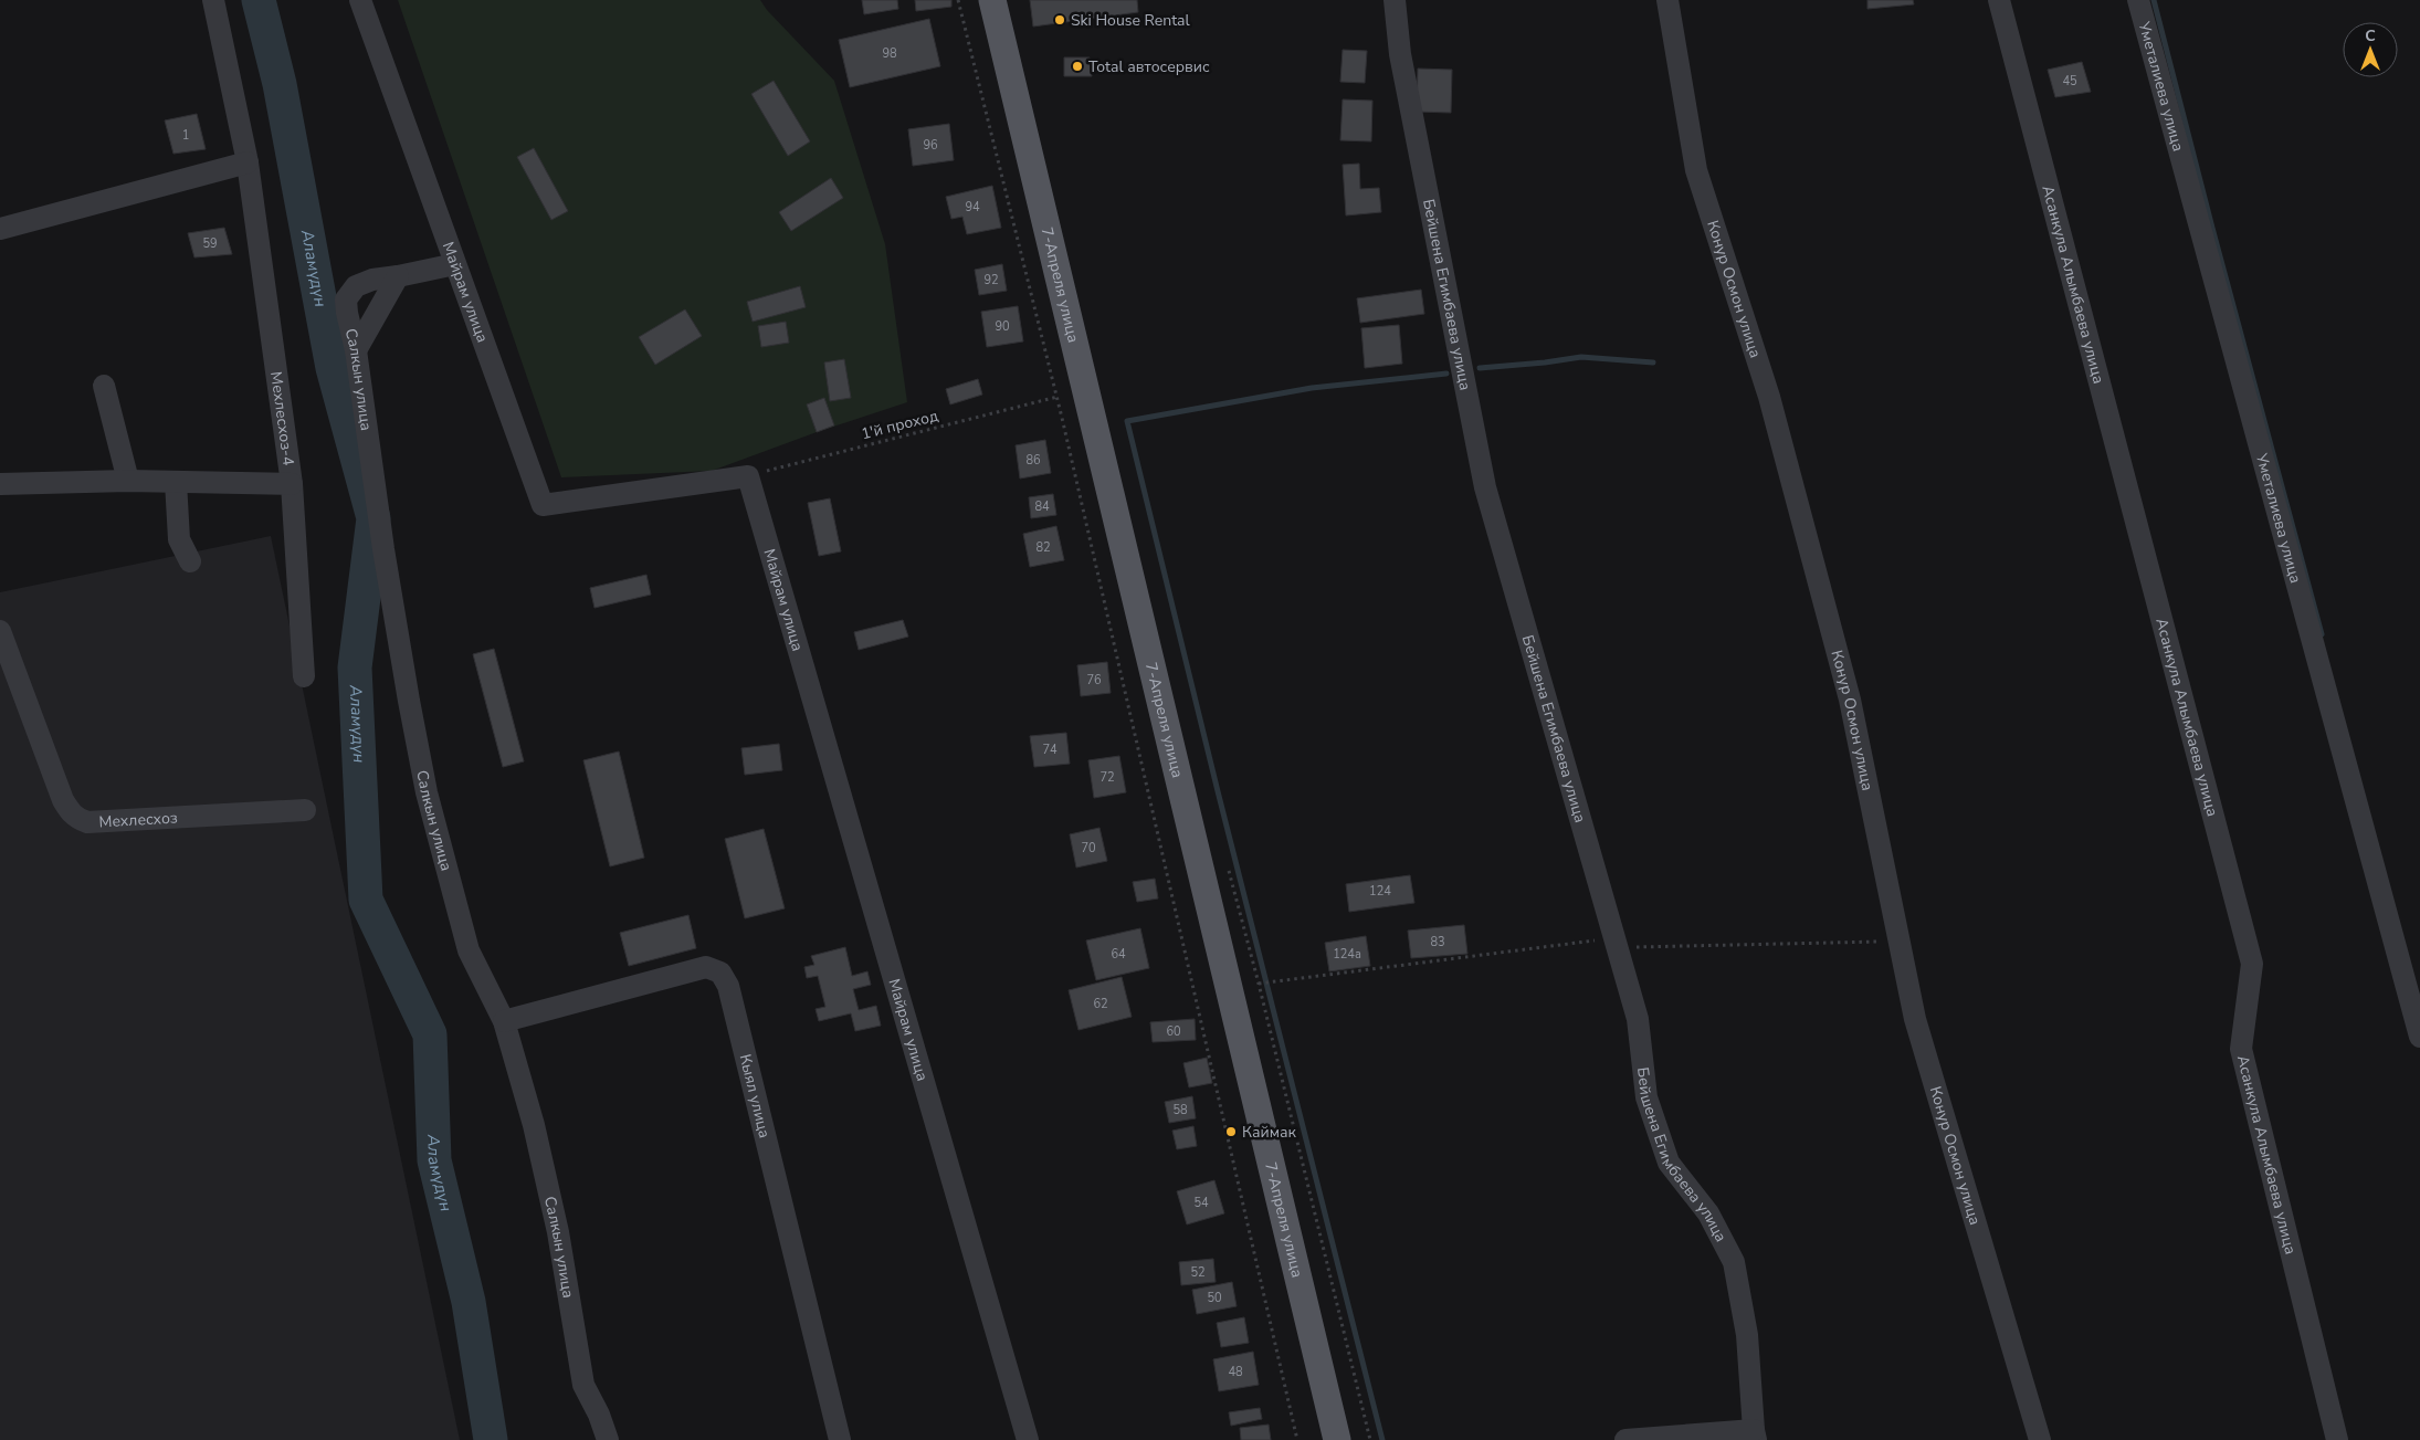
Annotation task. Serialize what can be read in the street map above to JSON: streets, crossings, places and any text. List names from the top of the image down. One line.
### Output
{"streets":{"main road":["7-Апреля улица"],"street":["Уметалиева улица","Асанкула Алымбаева улица","Конур Осмон улица","Майрам улица","Бейшена Егимбаева улица","Салкын улица","Мехлесхоз-4","Мехлесхоз","Кыял улица"],"path":["1'й проход"]},"crossings":[["Майрам улица","Салкын улица"],["Майрам улица","1'й проход"],["Салкын улица","Кыял улица"]],"water":["Аламүдүн"],"places":["Ski House Rental","Total автосервис","Каймак"],"house_numbers":["98","45","1","96","94","59","92","90","86","84","82","76","74","72","70","124","83","64","124а","62","60","58","54","52","50","48"],"north":"top"}
